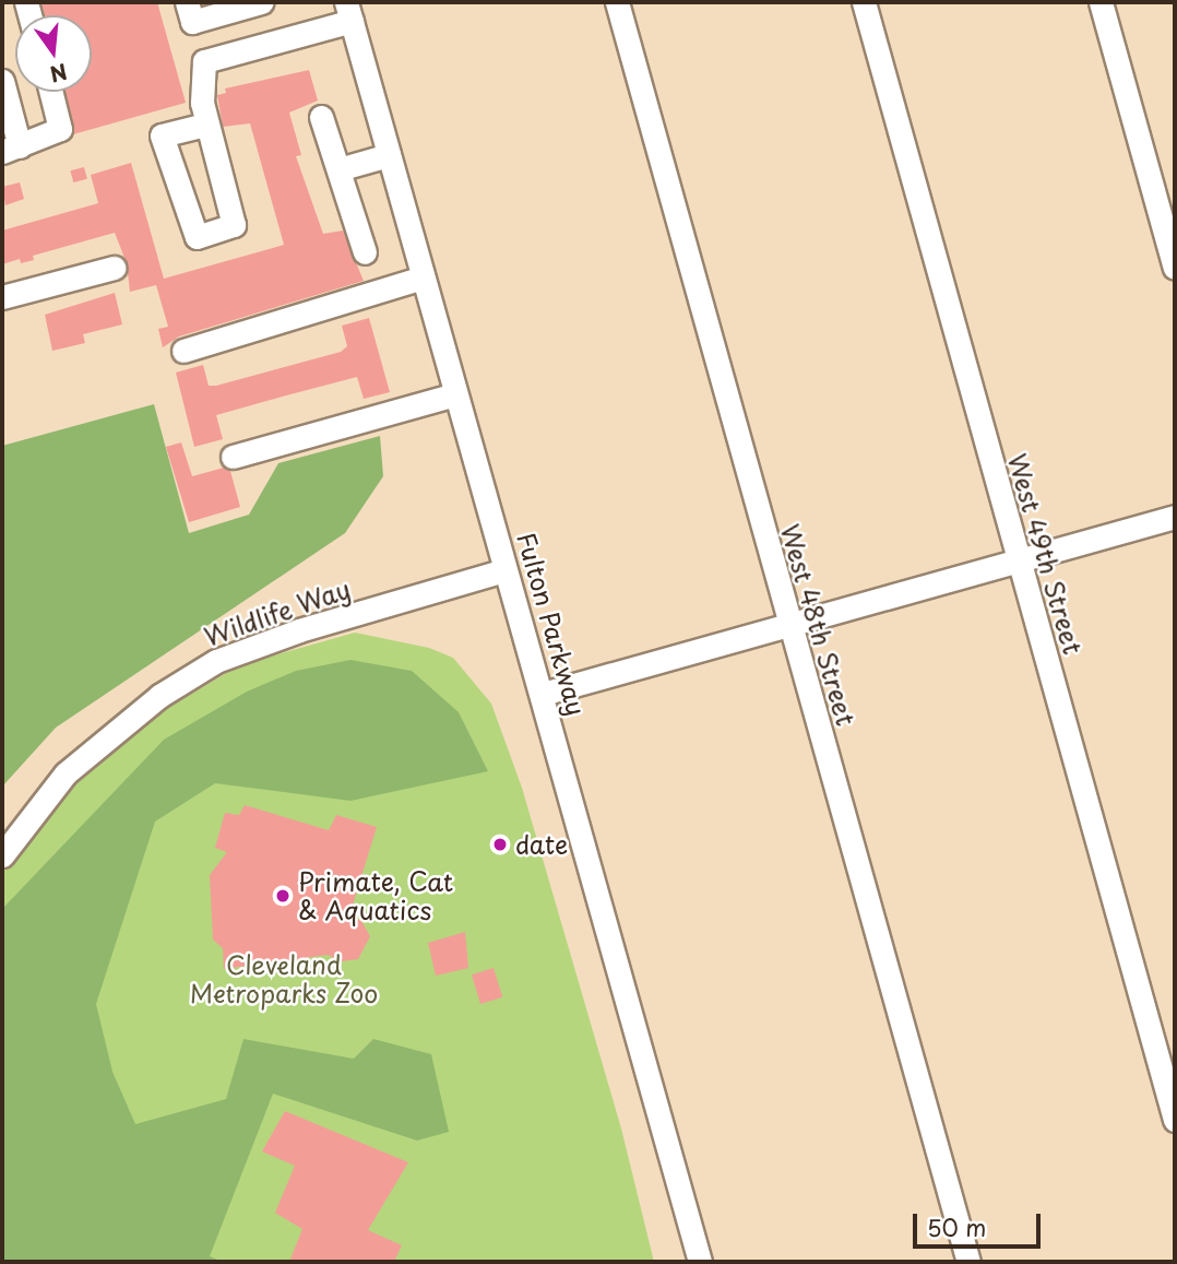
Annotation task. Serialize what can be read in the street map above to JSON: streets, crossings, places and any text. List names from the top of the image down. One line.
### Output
{"streets":{"street":["West 49th Street","Wildlife Way","Fulton Parkway","West 48th Street"]},"crossings":[["Wildlife Way","Fulton Parkway"]],"parks":["Cleveland Metroparks Zoo"],"places":["date","Primate, Cat & Aquatics"],"scale_bar":"50 m","north":"bottom"}
